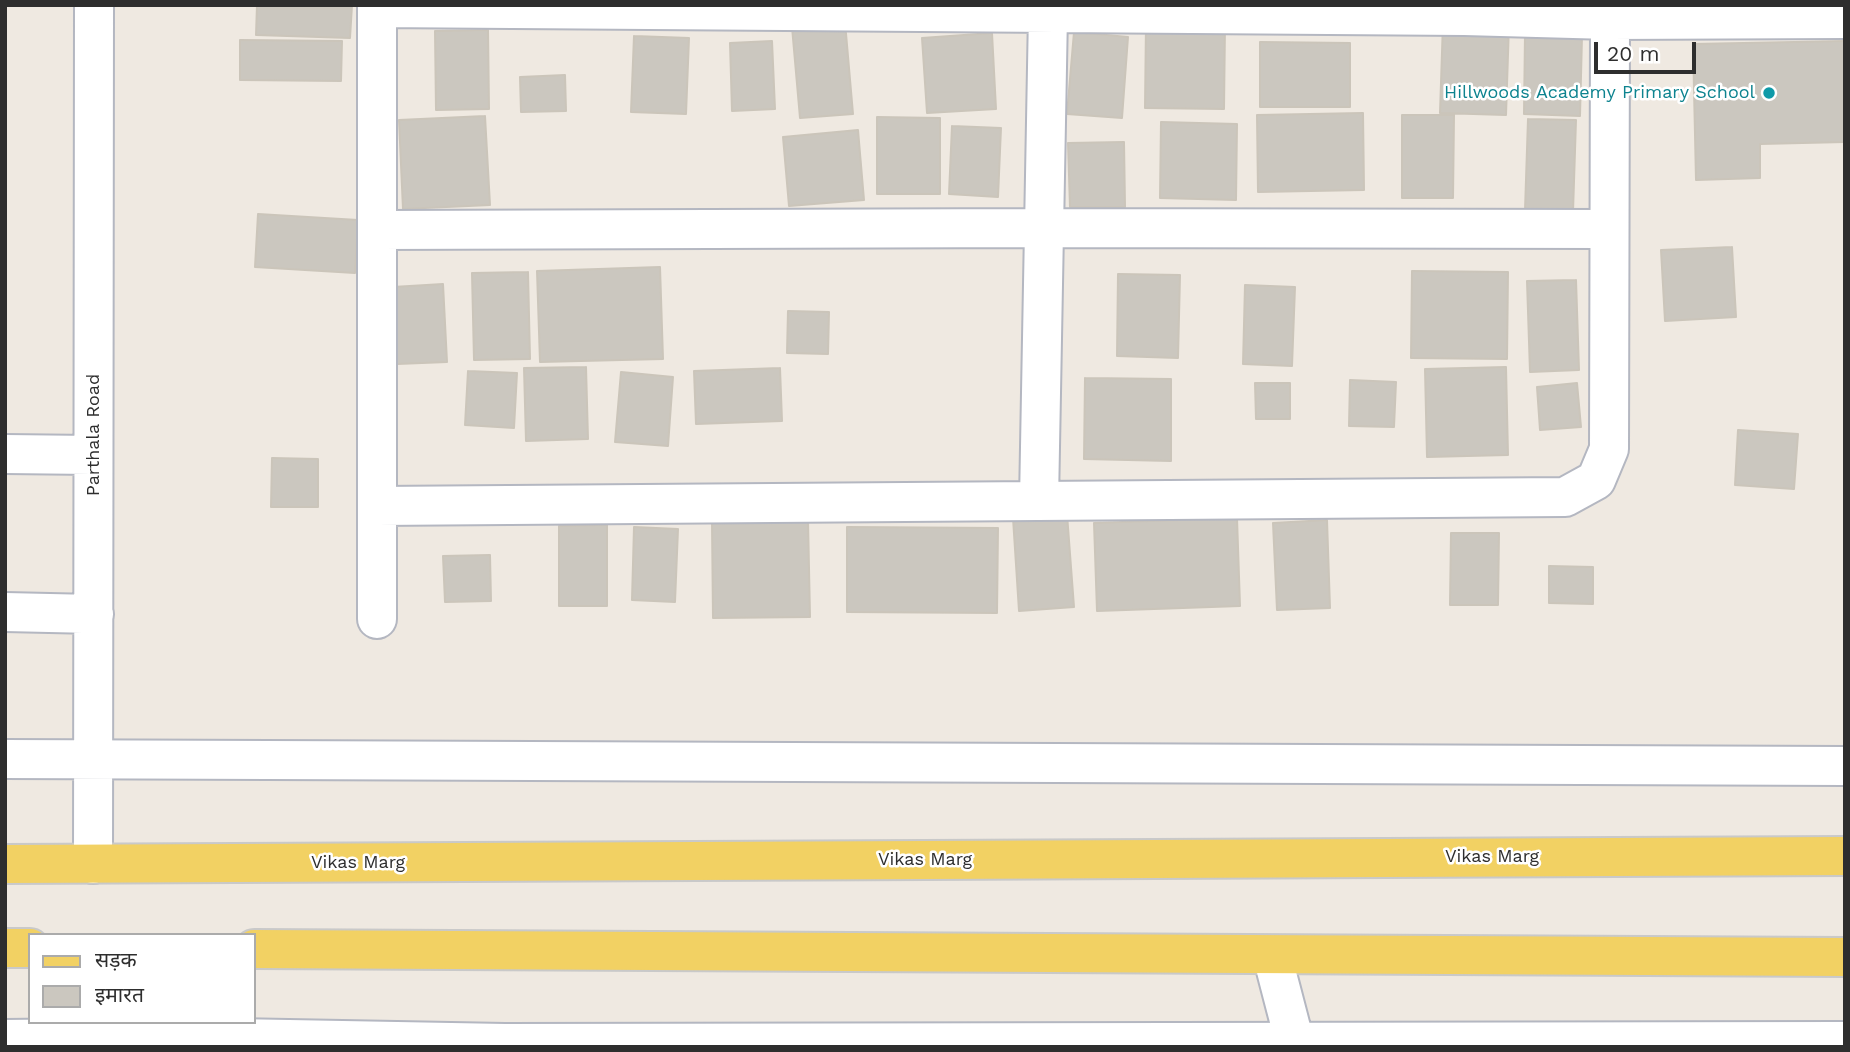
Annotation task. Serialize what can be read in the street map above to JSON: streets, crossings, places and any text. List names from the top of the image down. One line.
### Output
{"streets":{"main road":["Vikas Marg"],"street":["Parthala Road"]},"crossings":[["Parthala Road","Vikas Marg"]],"places":["Hillwoods Academy Primary School"],"legend":["सड़क","इमारत"],"scale_bar":"20 m"}
